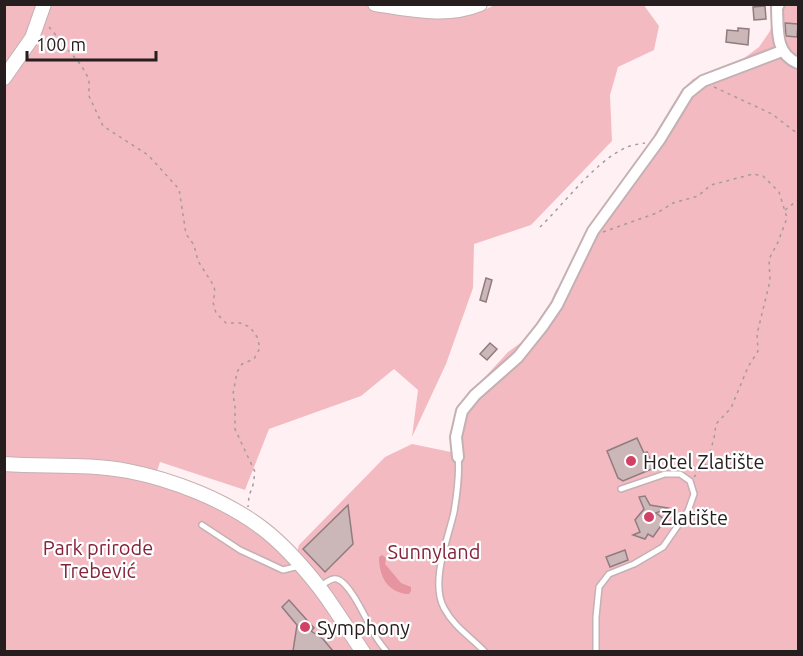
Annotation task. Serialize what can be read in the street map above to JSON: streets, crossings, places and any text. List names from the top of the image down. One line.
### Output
{"parks":["Park prirode Trebević","Sunnyland"],"places":["Hotel Zlatište","Zlatište","Symphony"],"scale_bar":"100 m"}
